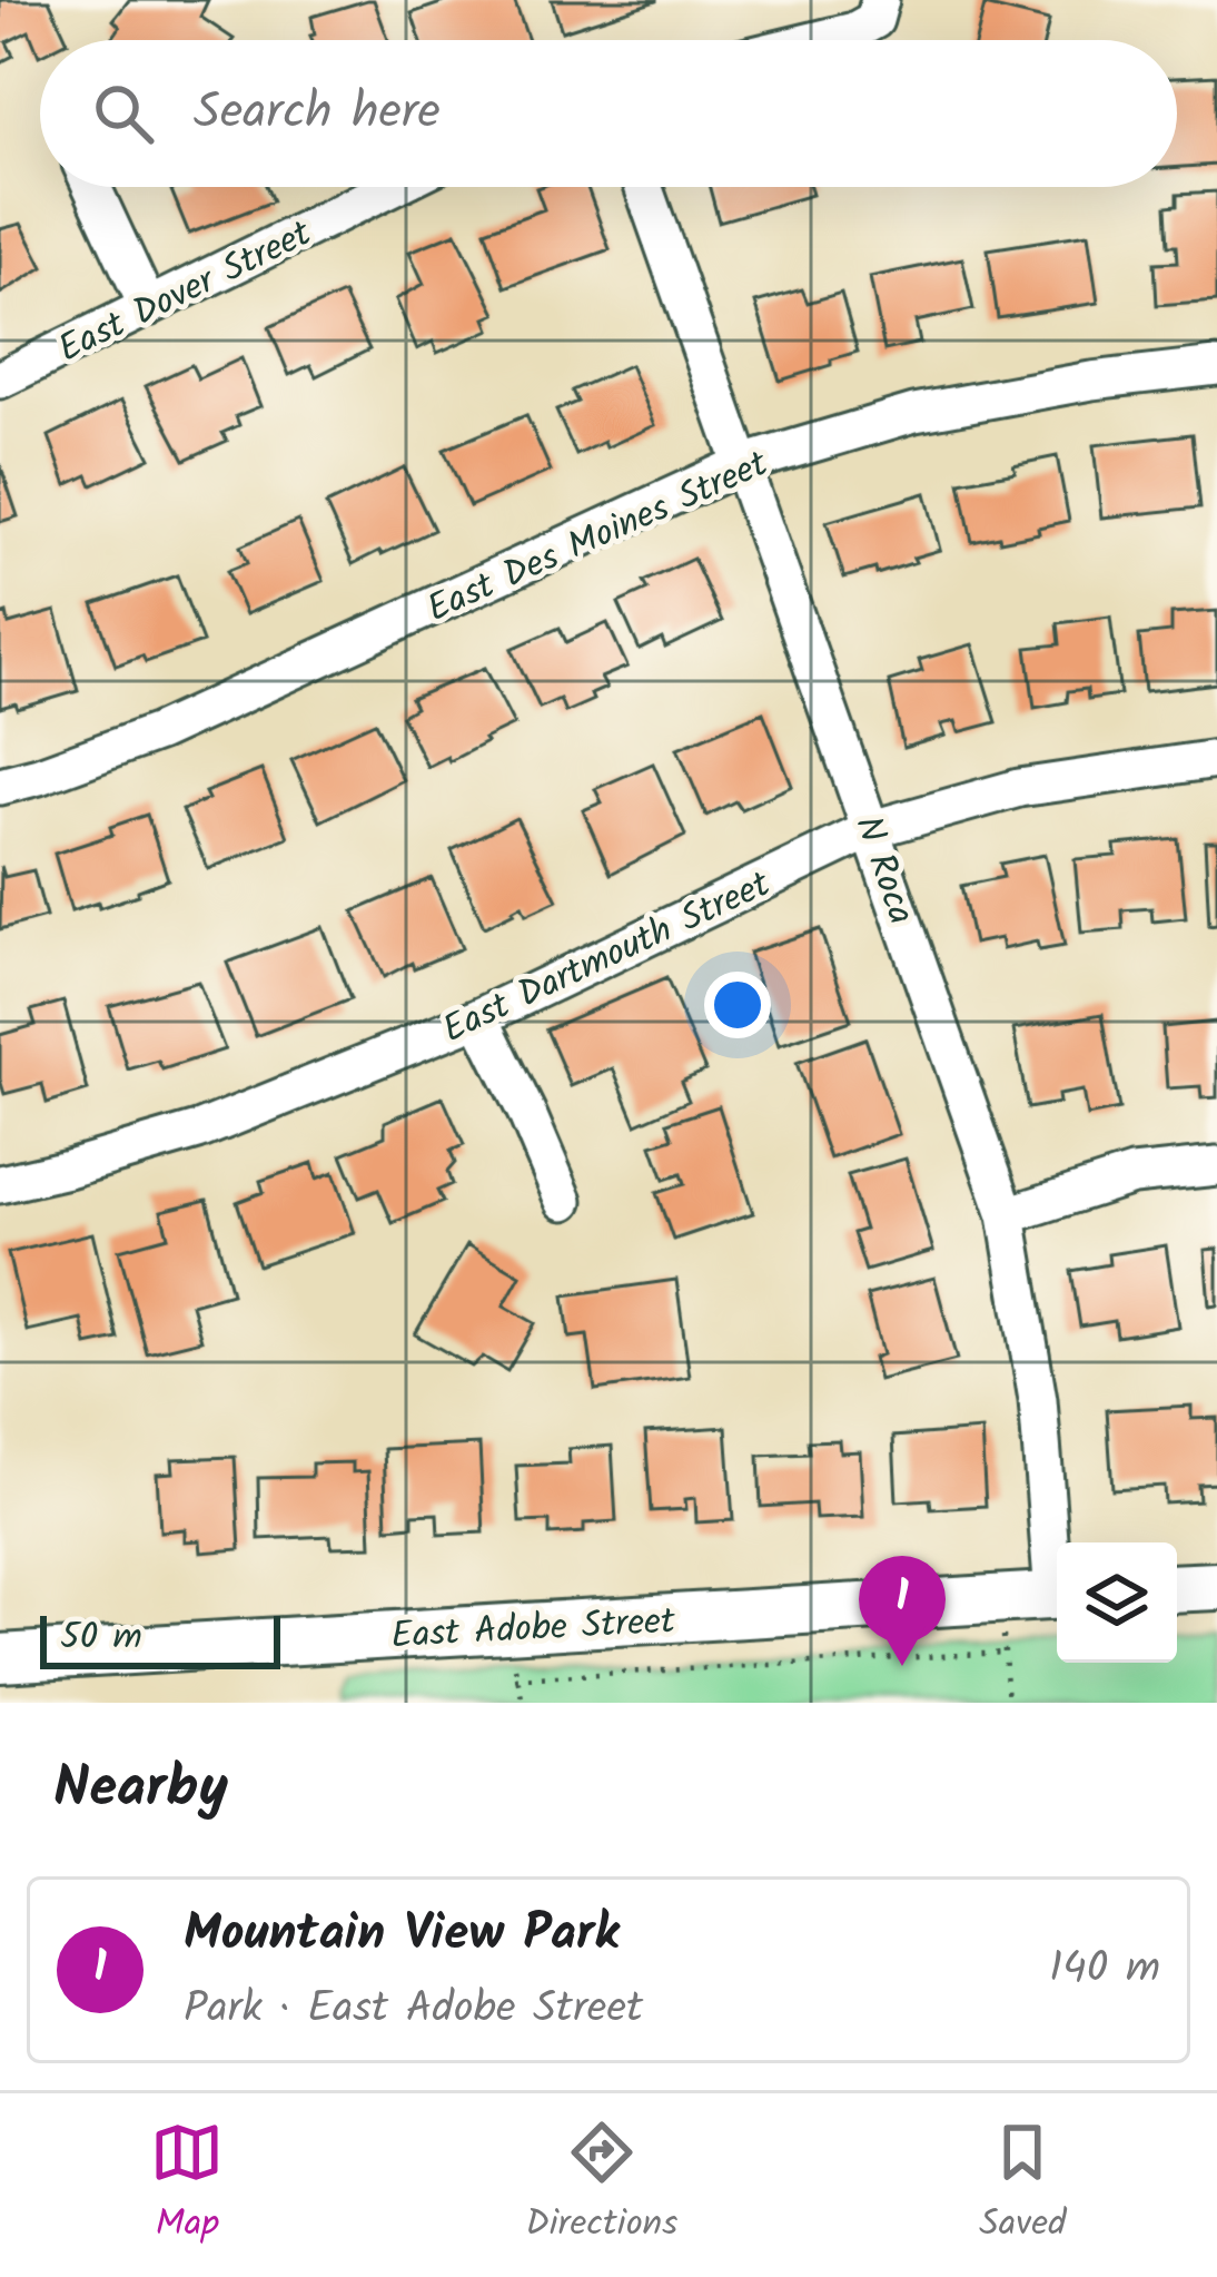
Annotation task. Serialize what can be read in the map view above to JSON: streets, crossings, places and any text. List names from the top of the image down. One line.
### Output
{"streets":{"street":["East Dover Street","East Des Moines Street","N Roca","East Dartmouth Street","East Adobe Street"]},"crossings":[["East Des Moines Street","N Roca"],["N Roca","East Dartmouth Street"]],"scale_bar":"50 m","page":{"search":"Search here","pins":"1","scale":"50 m","heading":"Nearby","list":[{"mark":"1","name":"Mountain View Park","note":"Park · East Adobe Street","value":"140 m"}],"nav":["Map","Directions","Saved"]}}
